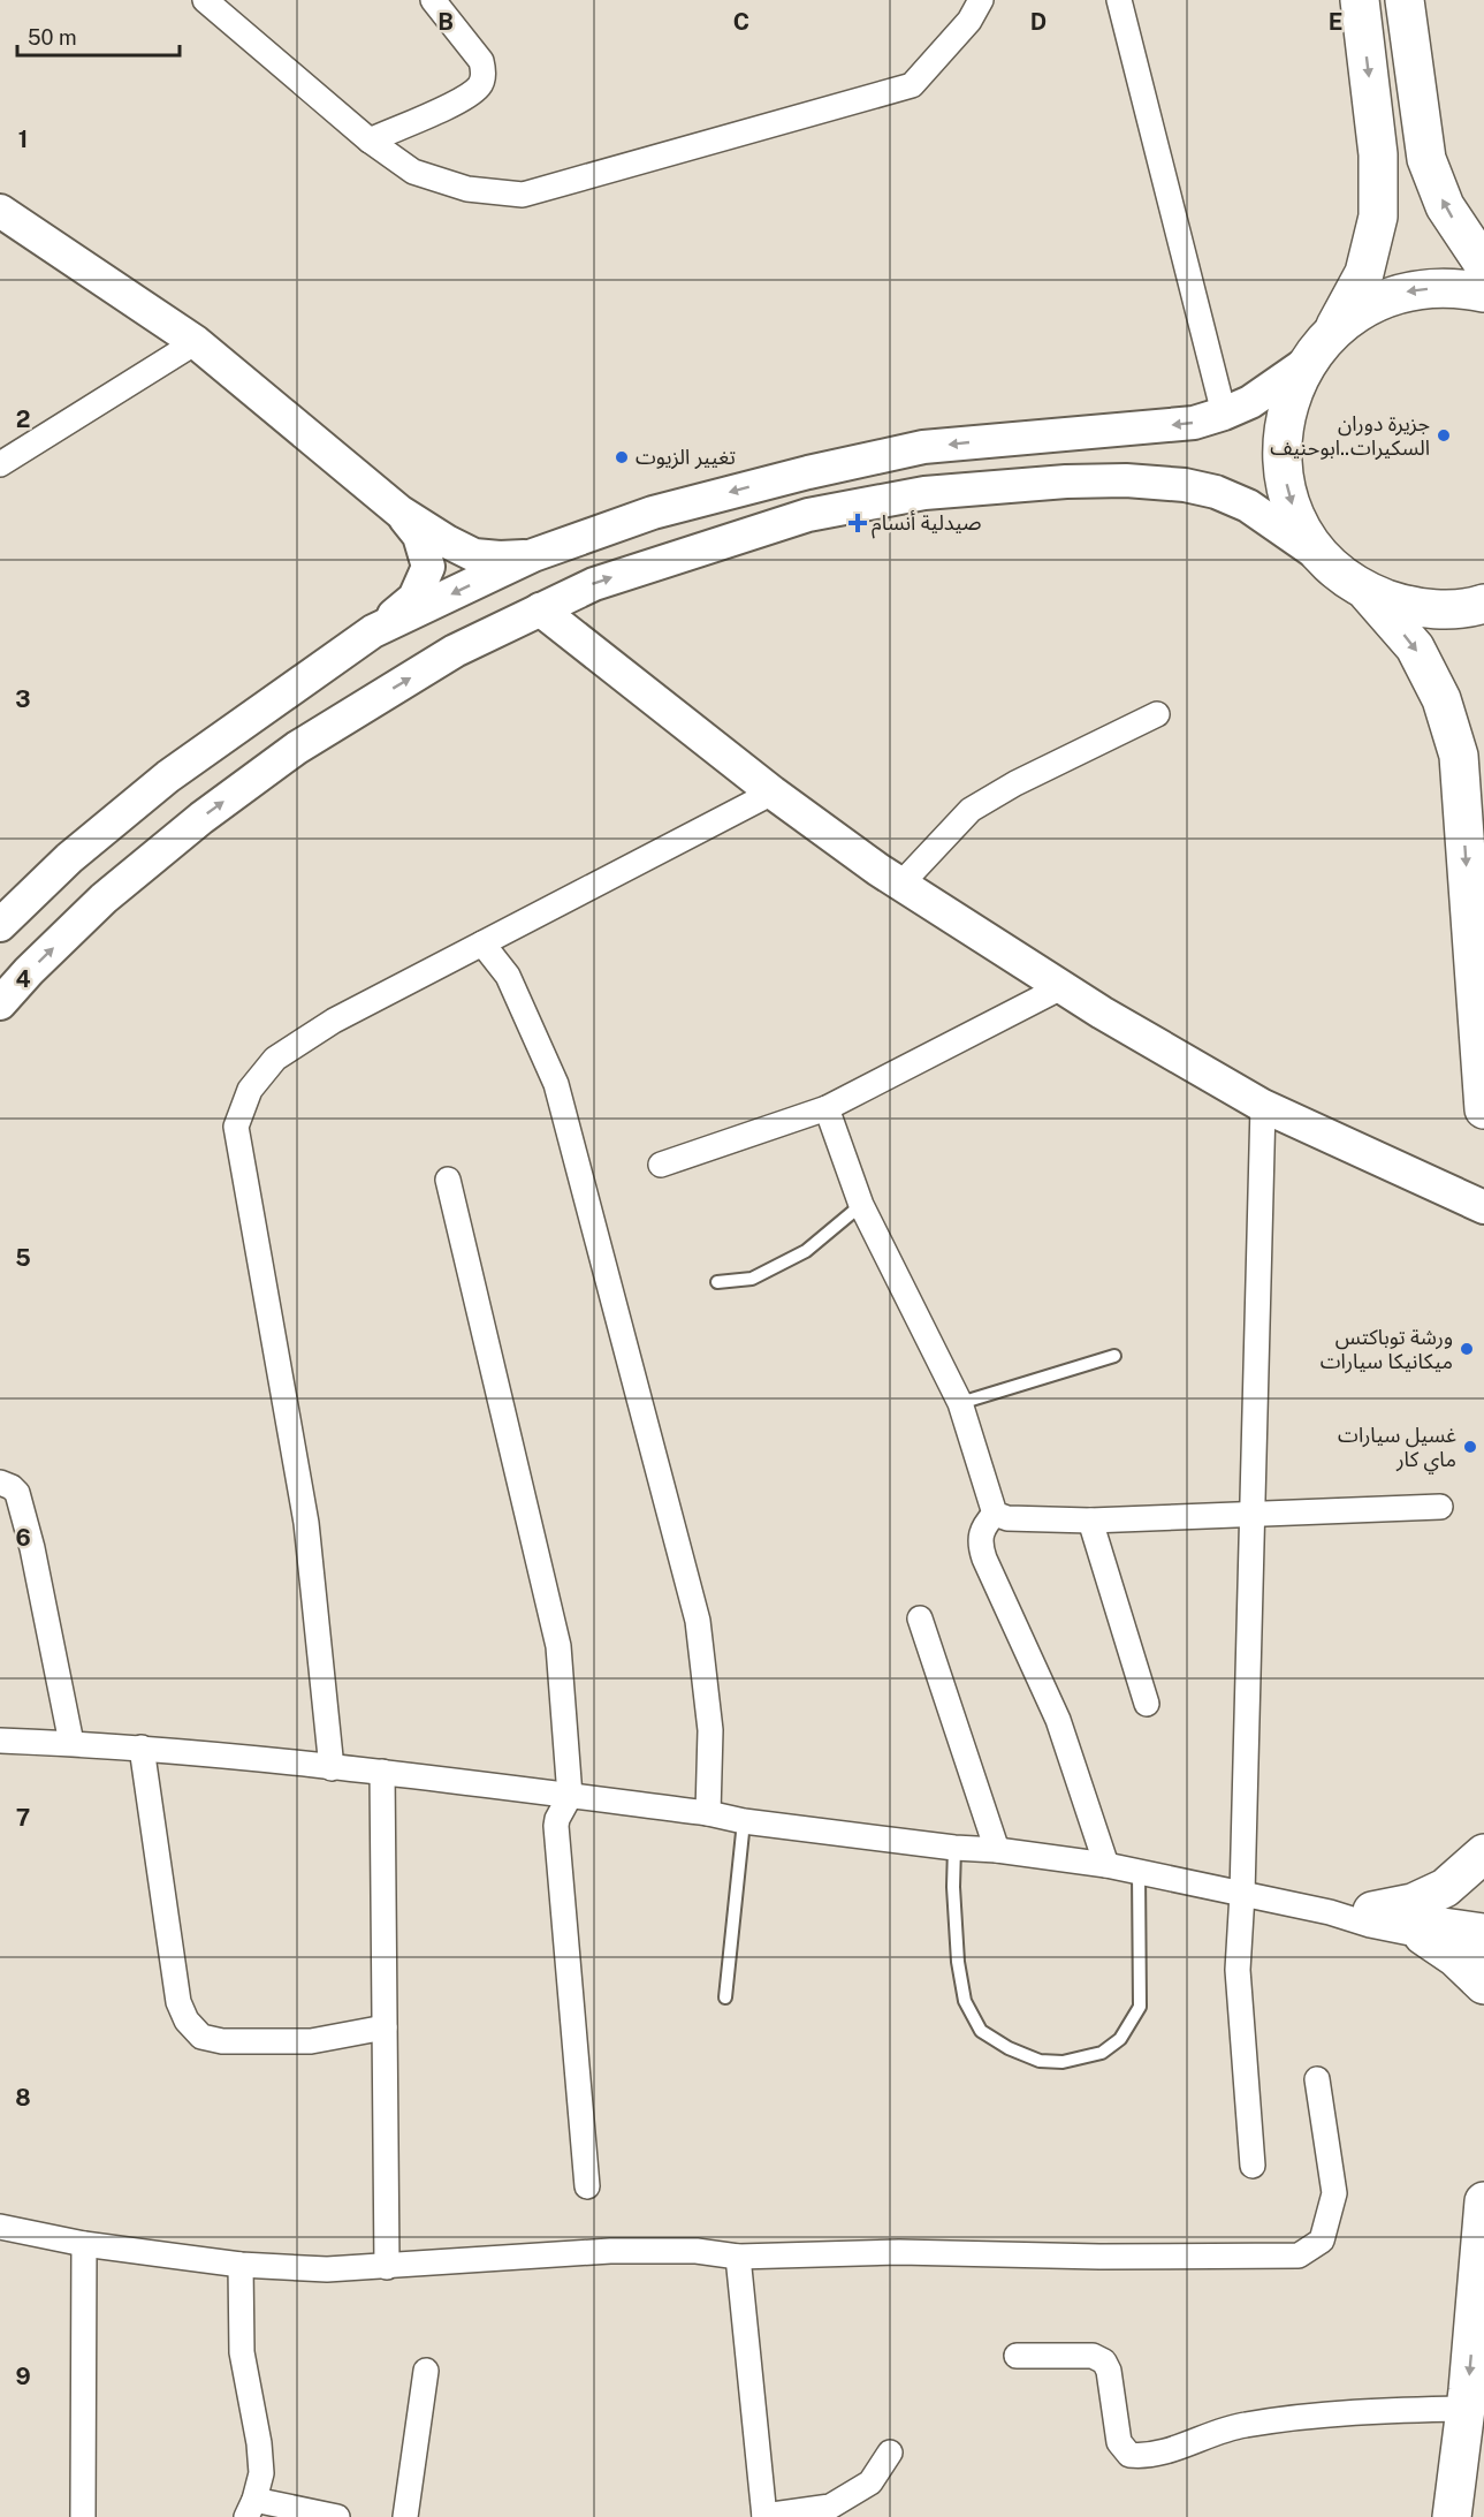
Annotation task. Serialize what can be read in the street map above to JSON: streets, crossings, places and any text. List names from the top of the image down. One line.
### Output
{"places":{"other":["جزيرة دوران السكيرات..ابوحنيف","تغيير الزيوت","ورشة توباكتس ميكانيكا سيارات","غسيل سيارات ماي كار"],"health":["صيدلية أنسام"]},"scale_bar":"50 m","grid":{"columns":["B","C","D","E"],"rows":["1","2","3","4","5","6","7","8","9"]}}
